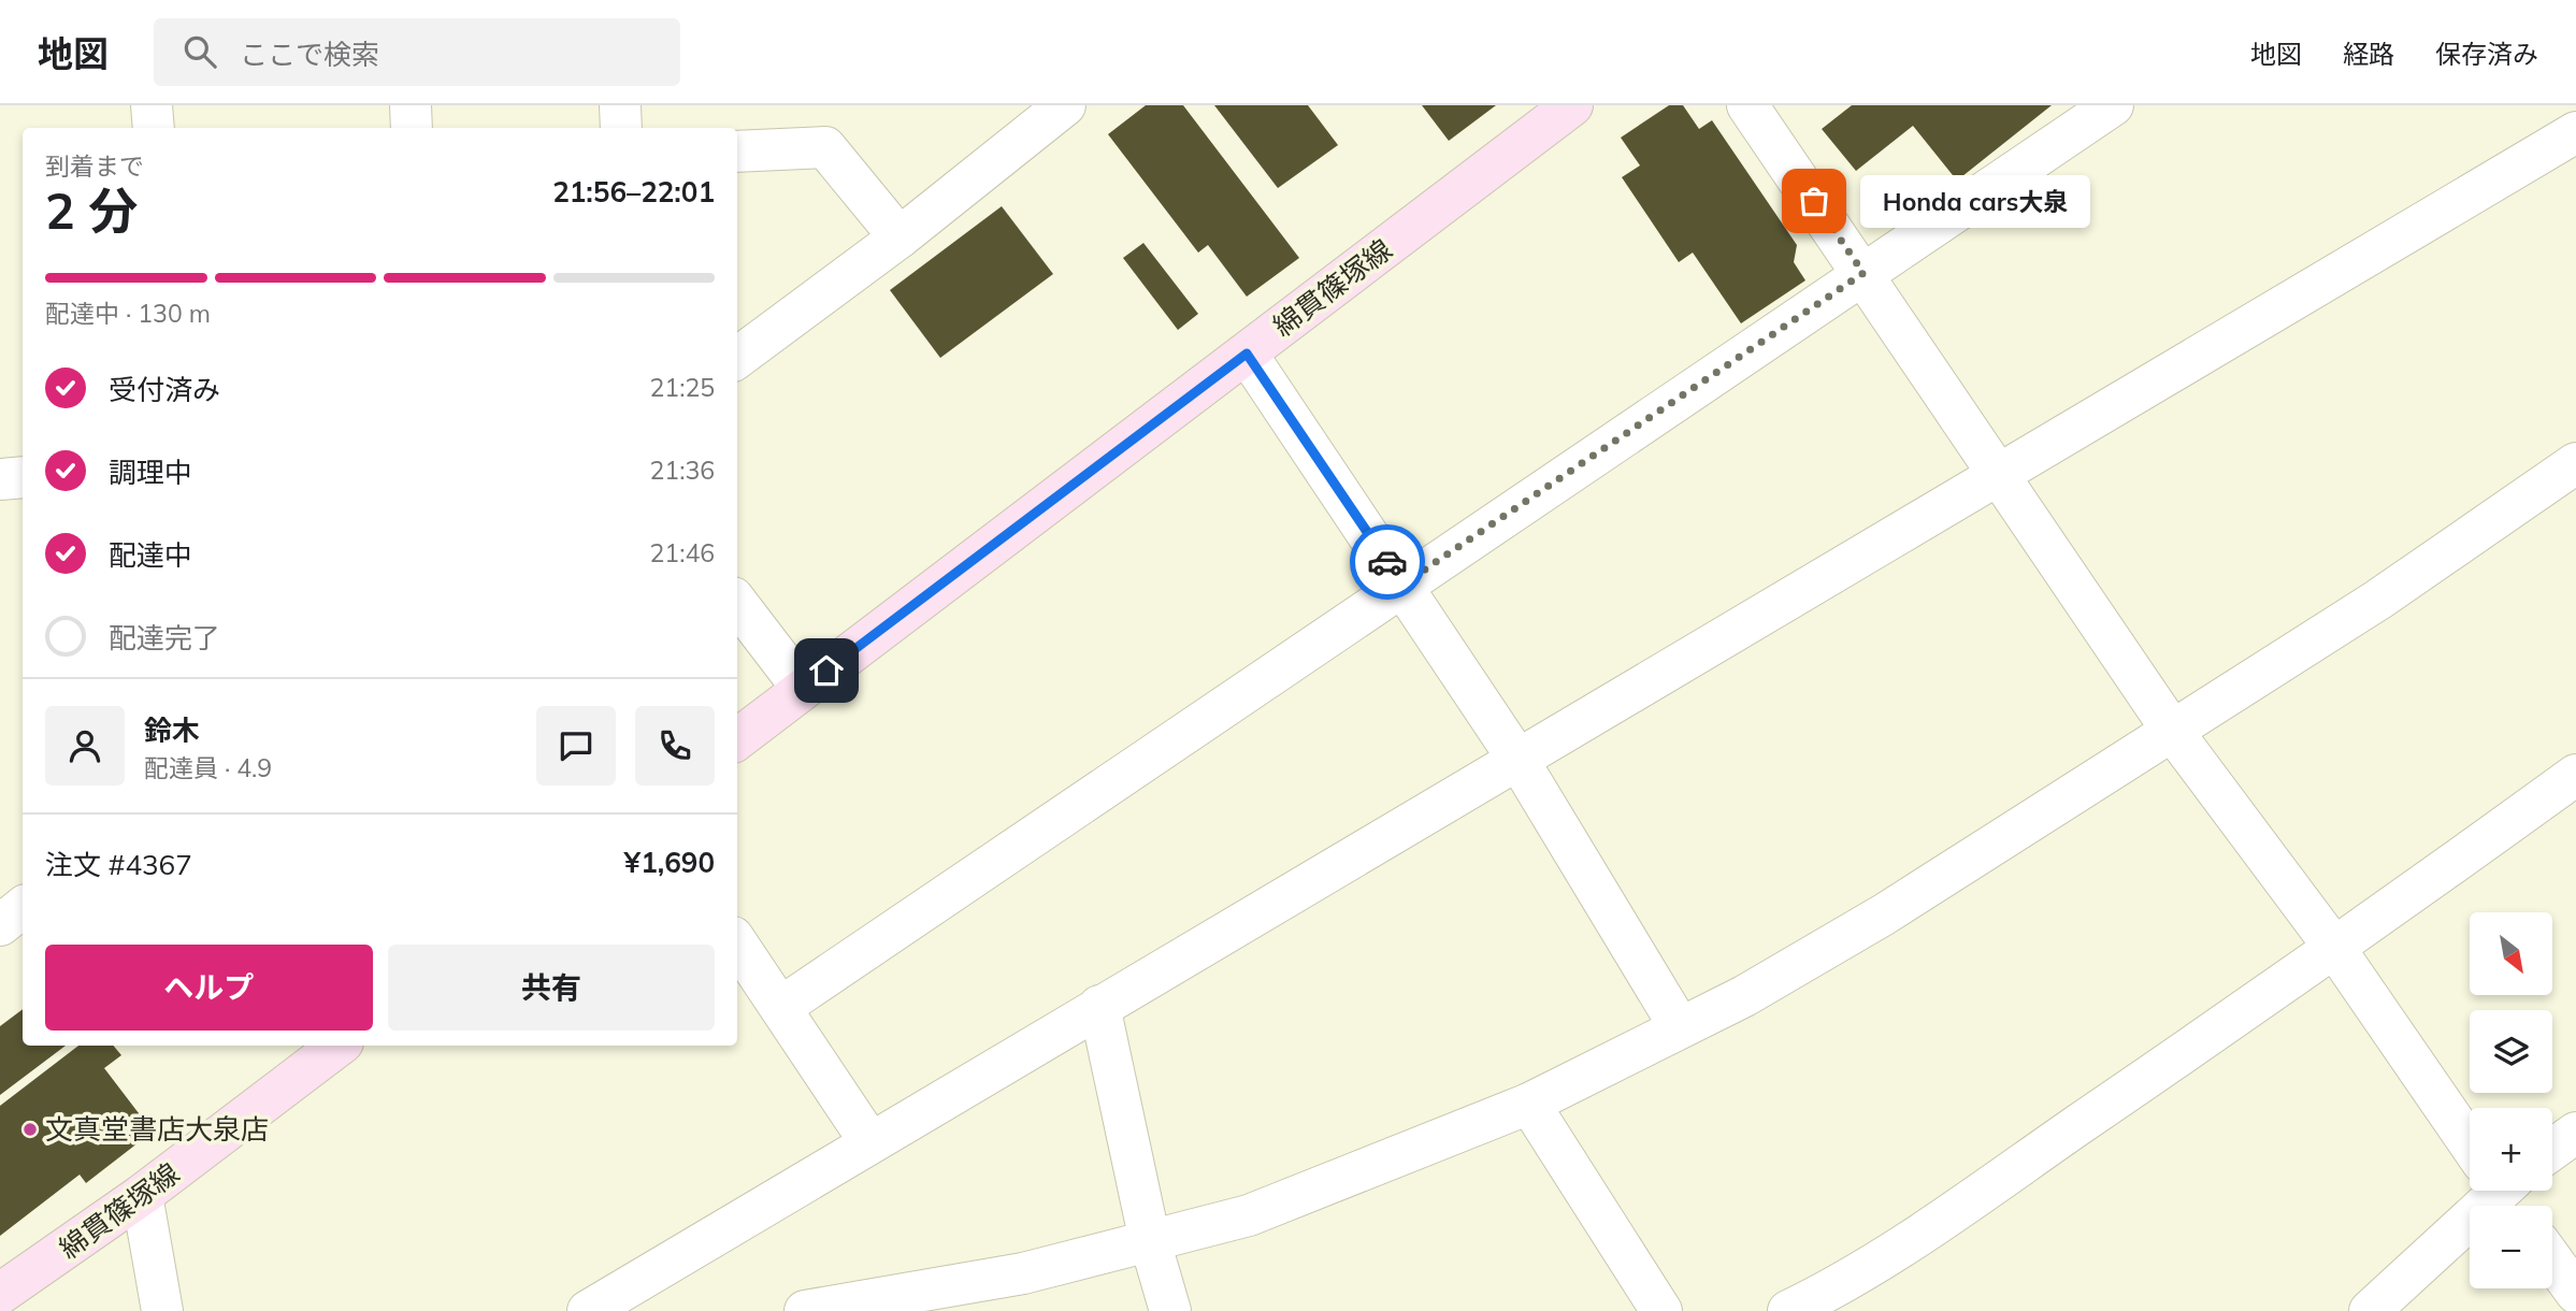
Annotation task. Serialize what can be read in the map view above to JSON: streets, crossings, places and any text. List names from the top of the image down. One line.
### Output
{"streets":{"main road":["綿貫篠塚線"]},"places":["Honda cars大泉","文真堂書店大泉店"],"north":"bottom right","page":{"header":"地図","search":"ここで検索","nav":["地図","経路","保存済み"],"heading":["2 分","到着まで","21:56–22:01"],"panel":["鈴木","配達員 · 4.9","注文 #4367","¥1,690"],"bubble":"Honda cars大泉","bar":"配達中 · 130 m","list":[["受付済み","21:25"],["調理中","21:36"],["配達中","21:46"],"配達完了"],"map_buttons":["+","−"],"buttons":["ヘルプ","共有"]}}
